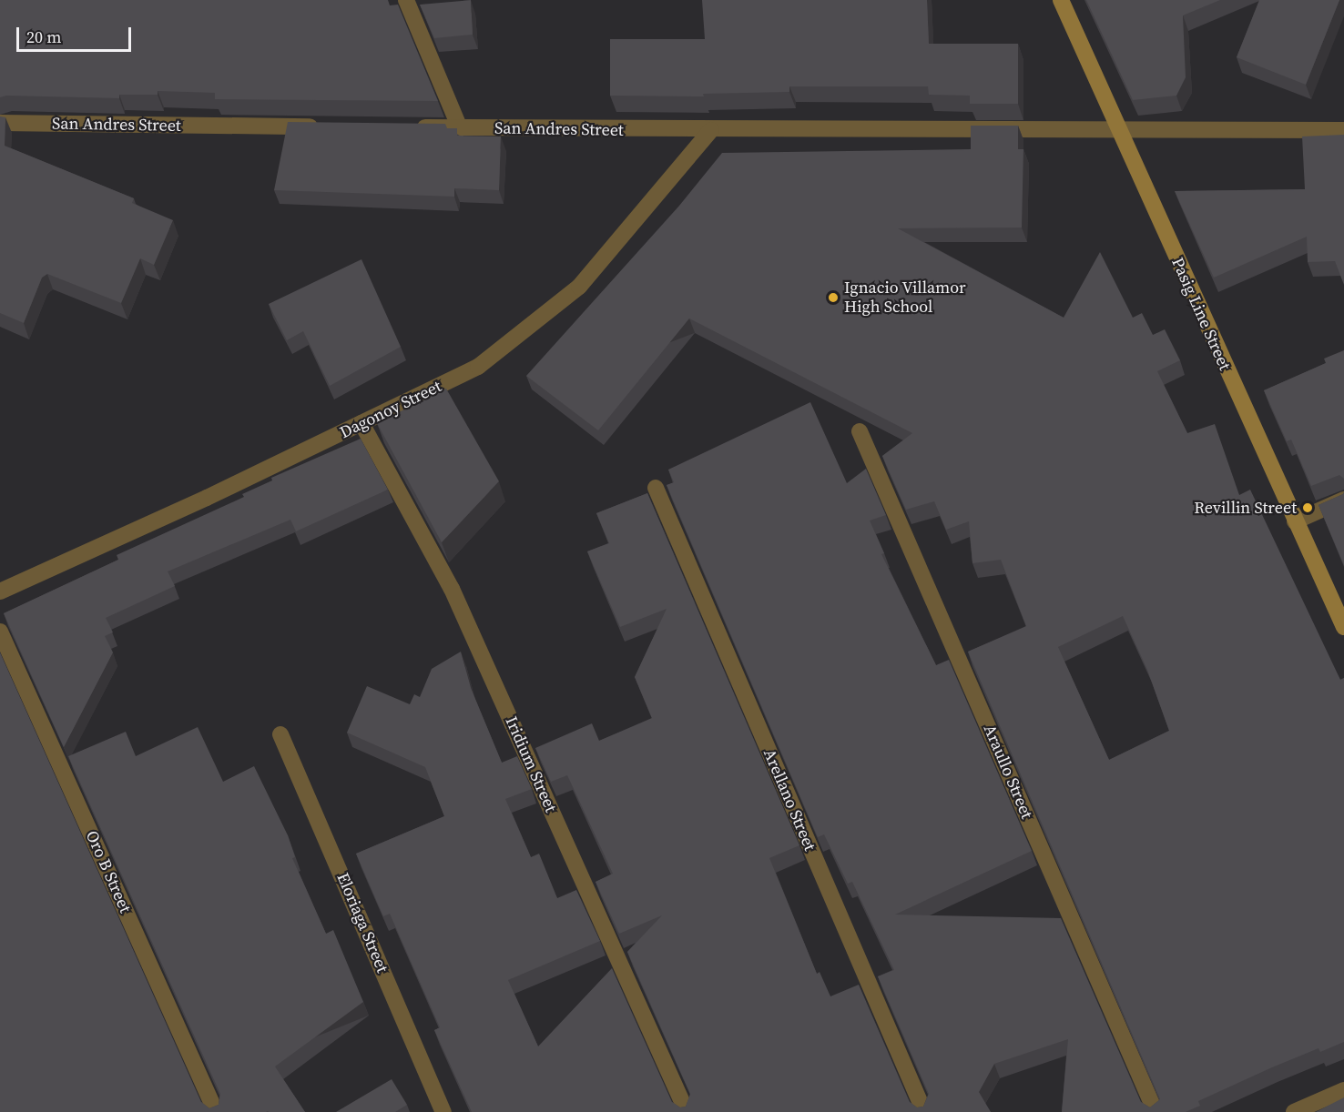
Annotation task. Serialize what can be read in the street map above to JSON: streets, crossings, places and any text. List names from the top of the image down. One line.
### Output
{"streets":{"main road":["Pasig Line Street"],"street":["San Andres Street","Dagonoy Street","Iridium Street","Araullo Street","Arellano Street","Oro B Street","Eloriaga Street"]},"crossings":[["San Andres Street","Pasig Line Street"],["San Andres Street","Dagonoy Street"],["Dagonoy Street","Iridium Street"]],"places":["Ignacio Villamor High School","Revillin Street"],"scale_bar":"20 m"}
